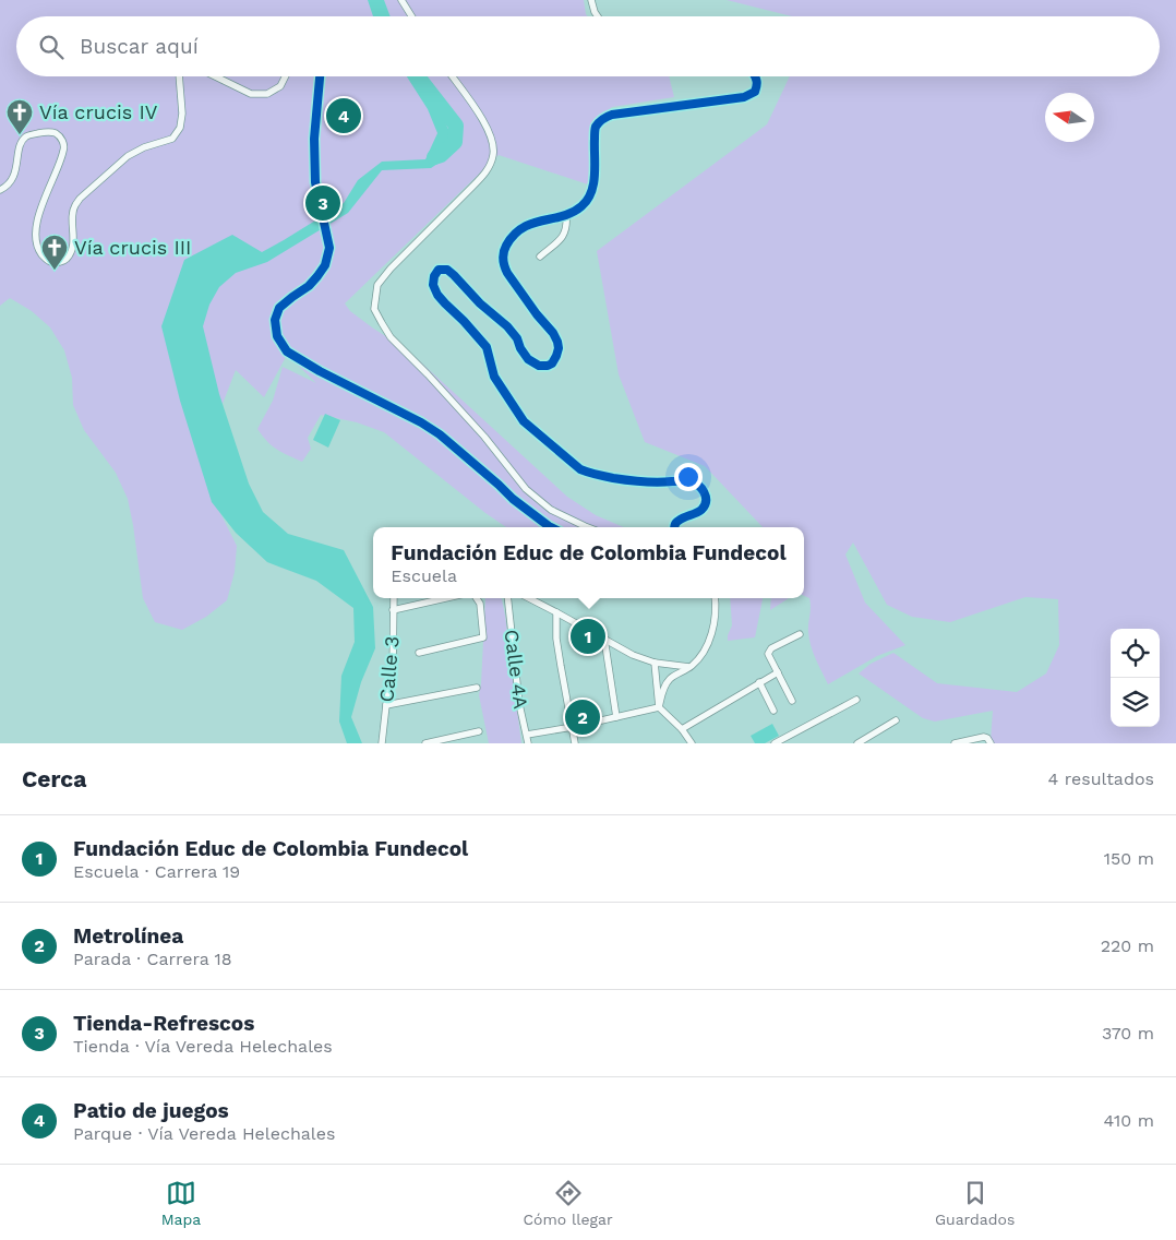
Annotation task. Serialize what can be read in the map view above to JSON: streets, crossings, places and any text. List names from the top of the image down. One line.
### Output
{"streets":{"street":["Calle 3","Calle 4A"]},"places":{"church":["Vía crucis IV","Vía crucis III"]},"north":"left","page":{"search":"Buscar aquí","pins":["4","3","1","2"],"popup":["Fundación Educ de Colombia Fundecol","Escuela"],"heading":["Cerca","4 resultados"],"list":[{"mark":"1","name":"Fundación Educ de Colombia Fundecol","note":"Escuela · Carrera 19","value":"150 m"},{"mark":"2","name":"Metrolínea","note":"Parada · Carrera 18","value":"220 m"},{"mark":"3","name":"Tienda-Refrescos","note":"Tienda · Vía Vereda Helechales","value":"370 m"},{"mark":"4","name":"Patio de juegos","note":"Parque · Vía Vereda Helechales","value":"410 m"}],"nav":["Mapa","Cómo llegar","Guardados"]}}
